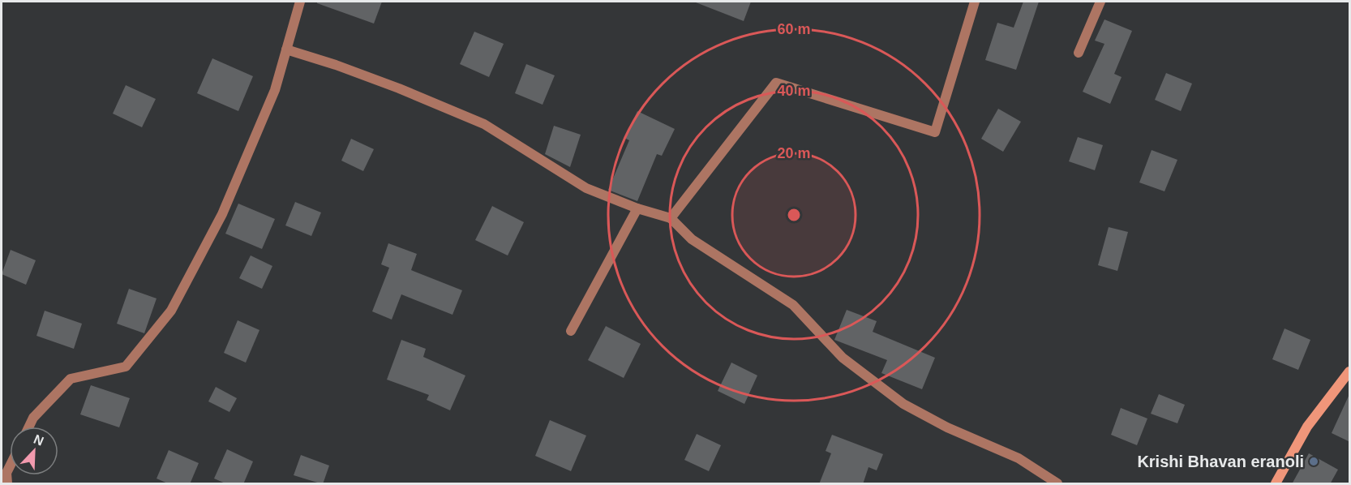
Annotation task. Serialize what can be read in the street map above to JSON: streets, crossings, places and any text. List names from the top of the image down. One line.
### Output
{"places":["Krishi Bhavan eranoli"],"north":"top right","rings":["60 m","40 m","20 m"]}
